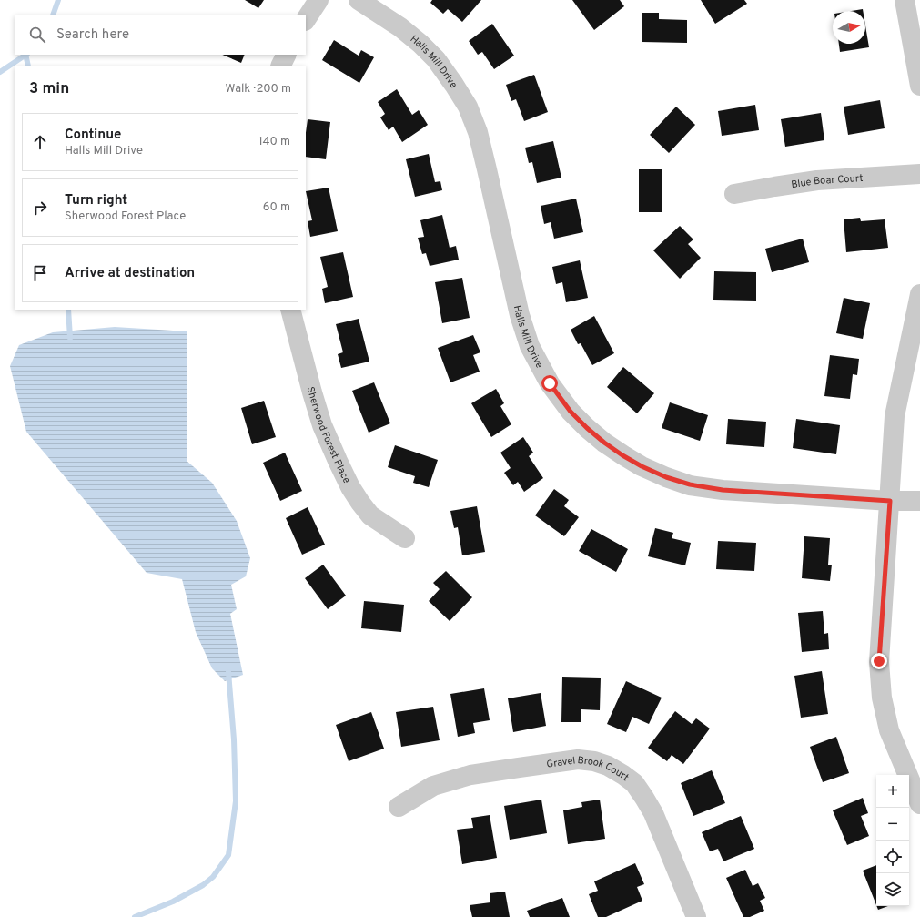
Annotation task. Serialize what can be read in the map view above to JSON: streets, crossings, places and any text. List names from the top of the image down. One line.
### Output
{"streets":{"street":["Halls Mill Drive","Blue Boar Court","Sherwood Forest Place","Gravel Brook Court"]},"north":"right","page":{"search":"Search here","heading":["3 min","Walk · 200 m"],"list":[["Continue","Halls Mill Drive","140 m"],["Turn right","Sherwood Forest Place","60 m"],"Arrive at destination"],"map_buttons":["+","−"]}}
